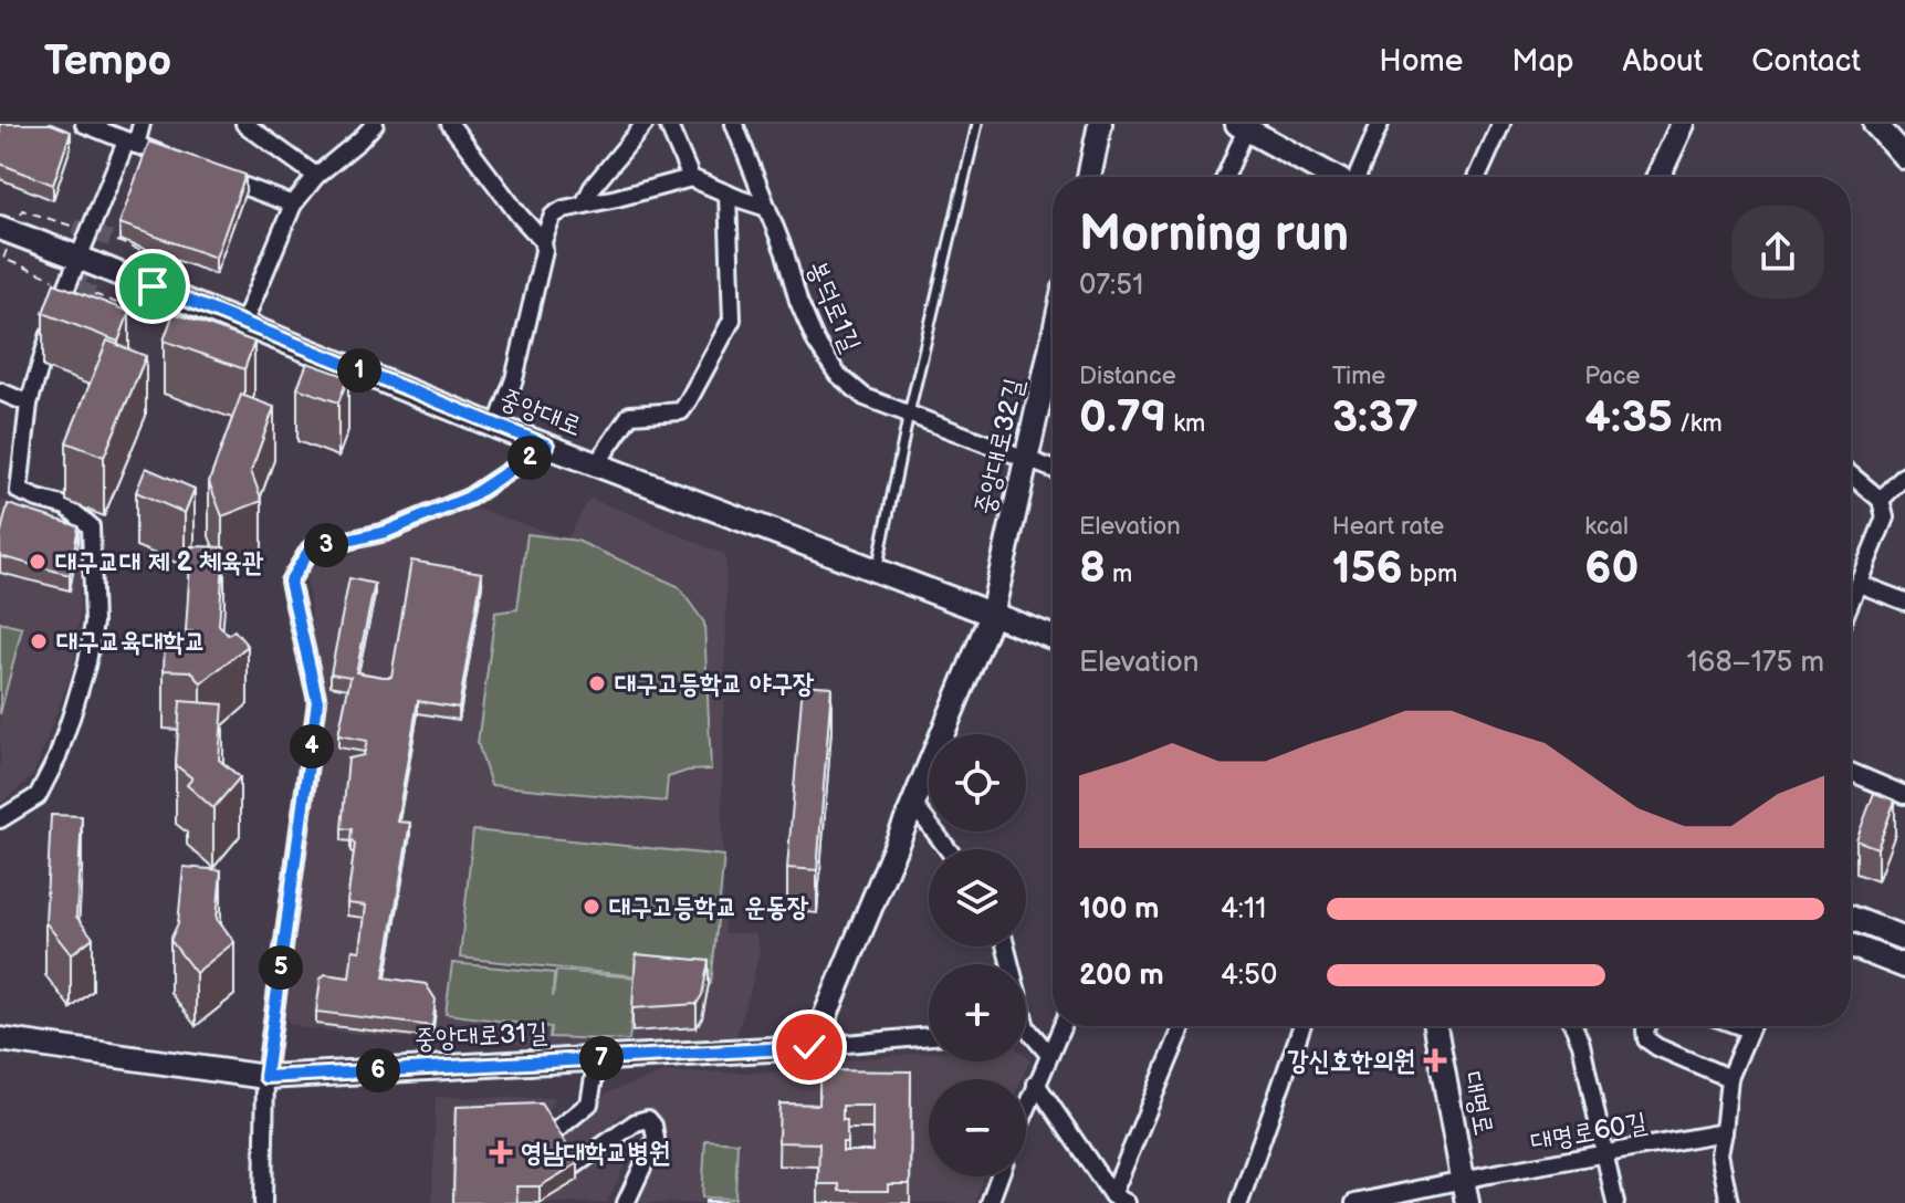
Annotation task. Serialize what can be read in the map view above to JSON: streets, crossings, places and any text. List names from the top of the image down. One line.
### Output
{"streets":{"street":["봉덕로1길","중앙대로","중앙대로32길","중앙대로31길","대명로","대명로60길"]},"crossings":[["봉덕로1길","중앙대로32길"],["중앙대로","중앙대로32길"],["대명로","대명로60길"]],"places":{"other":["대구교대 제 2 체육관","대구교육대학교","대구고등학교 야구장","대구고등학교 운동장"],"health":["강신호한의원","영남대학교병원"]},"page":{"header":"Tempo","nav":["Home","Map","About","Contact"],"heading":["Morning run","07:51"],"stats":[["Distance","0.79 km"],["Time","3:37"],["Pace","4:35 /km"],["Elevation","8 m"],["Heart rate","156 bpm"],["kcal","60"]],"pins":["1","2","3","4","5","7","6"],"chart":["Elevation","168–175 m"],"map_buttons":["+","−"],"list":[{"name":"100 m","note":"4:11"},{"name":"200 m","note":"4:50"}]}}
